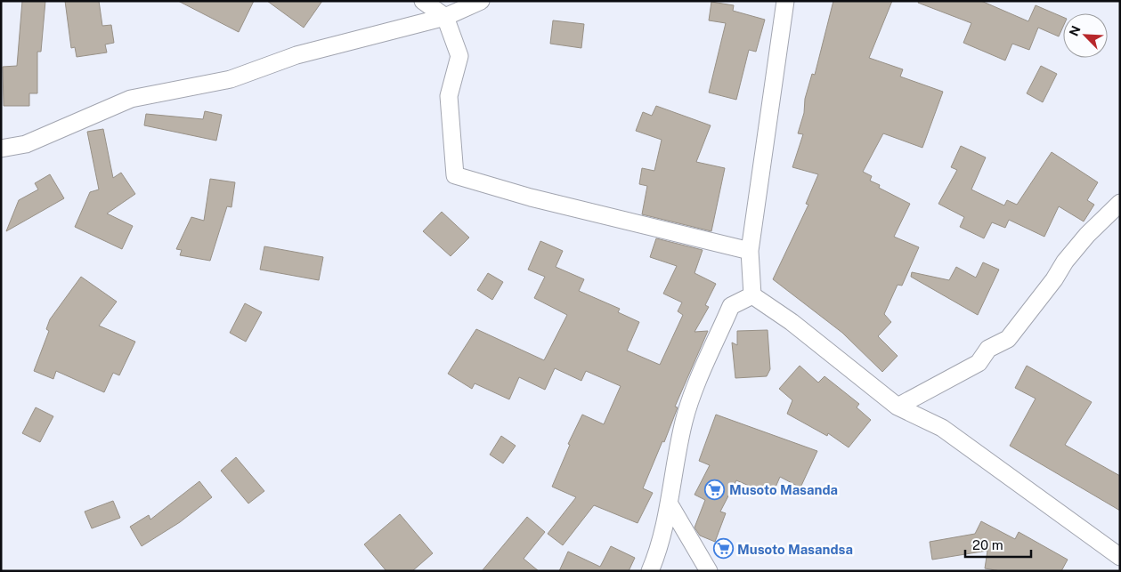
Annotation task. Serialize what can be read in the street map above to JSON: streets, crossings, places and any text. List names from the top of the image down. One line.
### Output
{"places":{"supermarket":["Musoto Masanda","Musoto Masandsa"]},"scale_bar":"20 m","north":"top left"}
